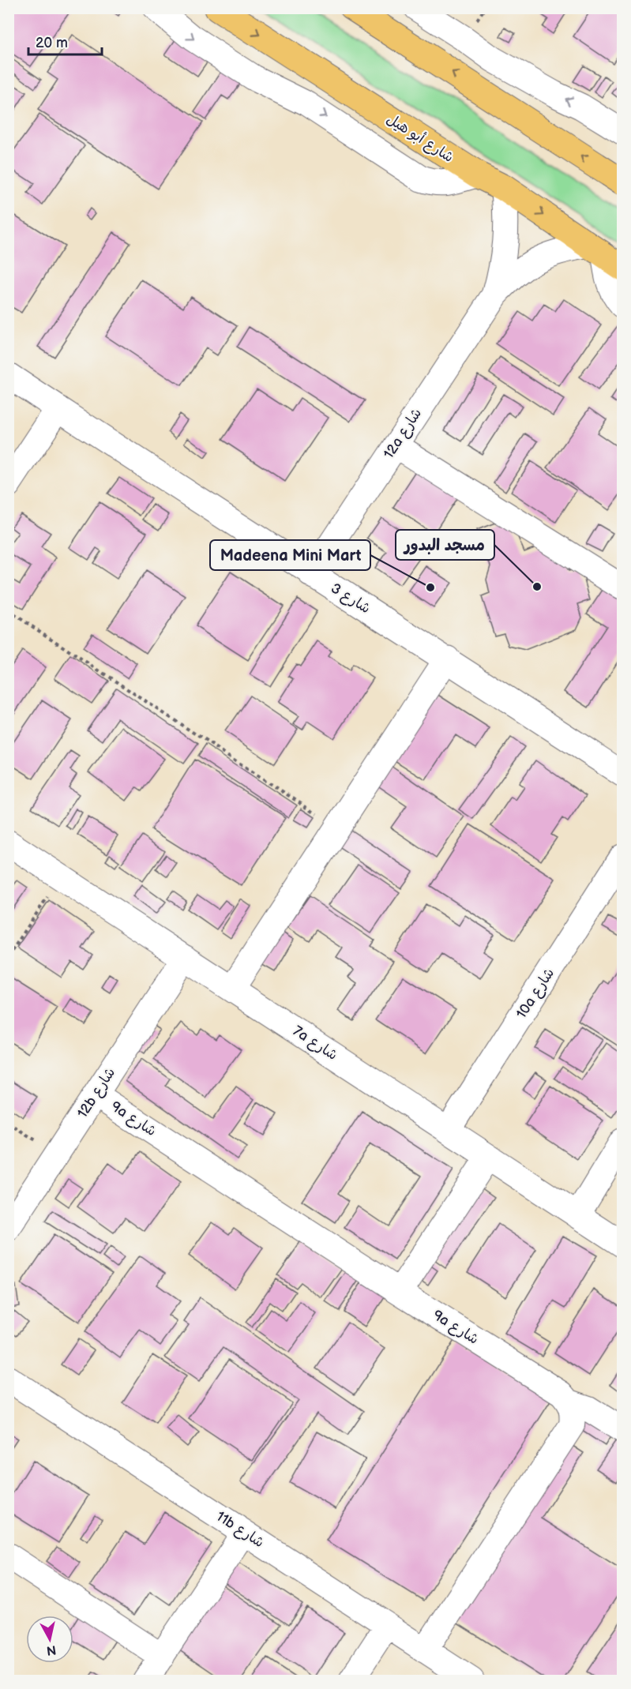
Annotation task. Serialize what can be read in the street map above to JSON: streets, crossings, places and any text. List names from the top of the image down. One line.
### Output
{"streets":{"main road":["شارع أبو هيل"],"street":["12a شارع","شارع 3","10a شارع","7a شارع","12b شارع","9a شارع","11b شارع"]},"crossings":[["شارع أبو هيل","12a شارع"],["12a شارع","شارع 3"],["10a شارع","7a شارع"],["7a شارع","12b شارع"],["12b شارع","9a شارع"]],"places":["مسجد البدور","Madeena Mini Mart"],"scale_bar":"20 m","north":"bottom"}
